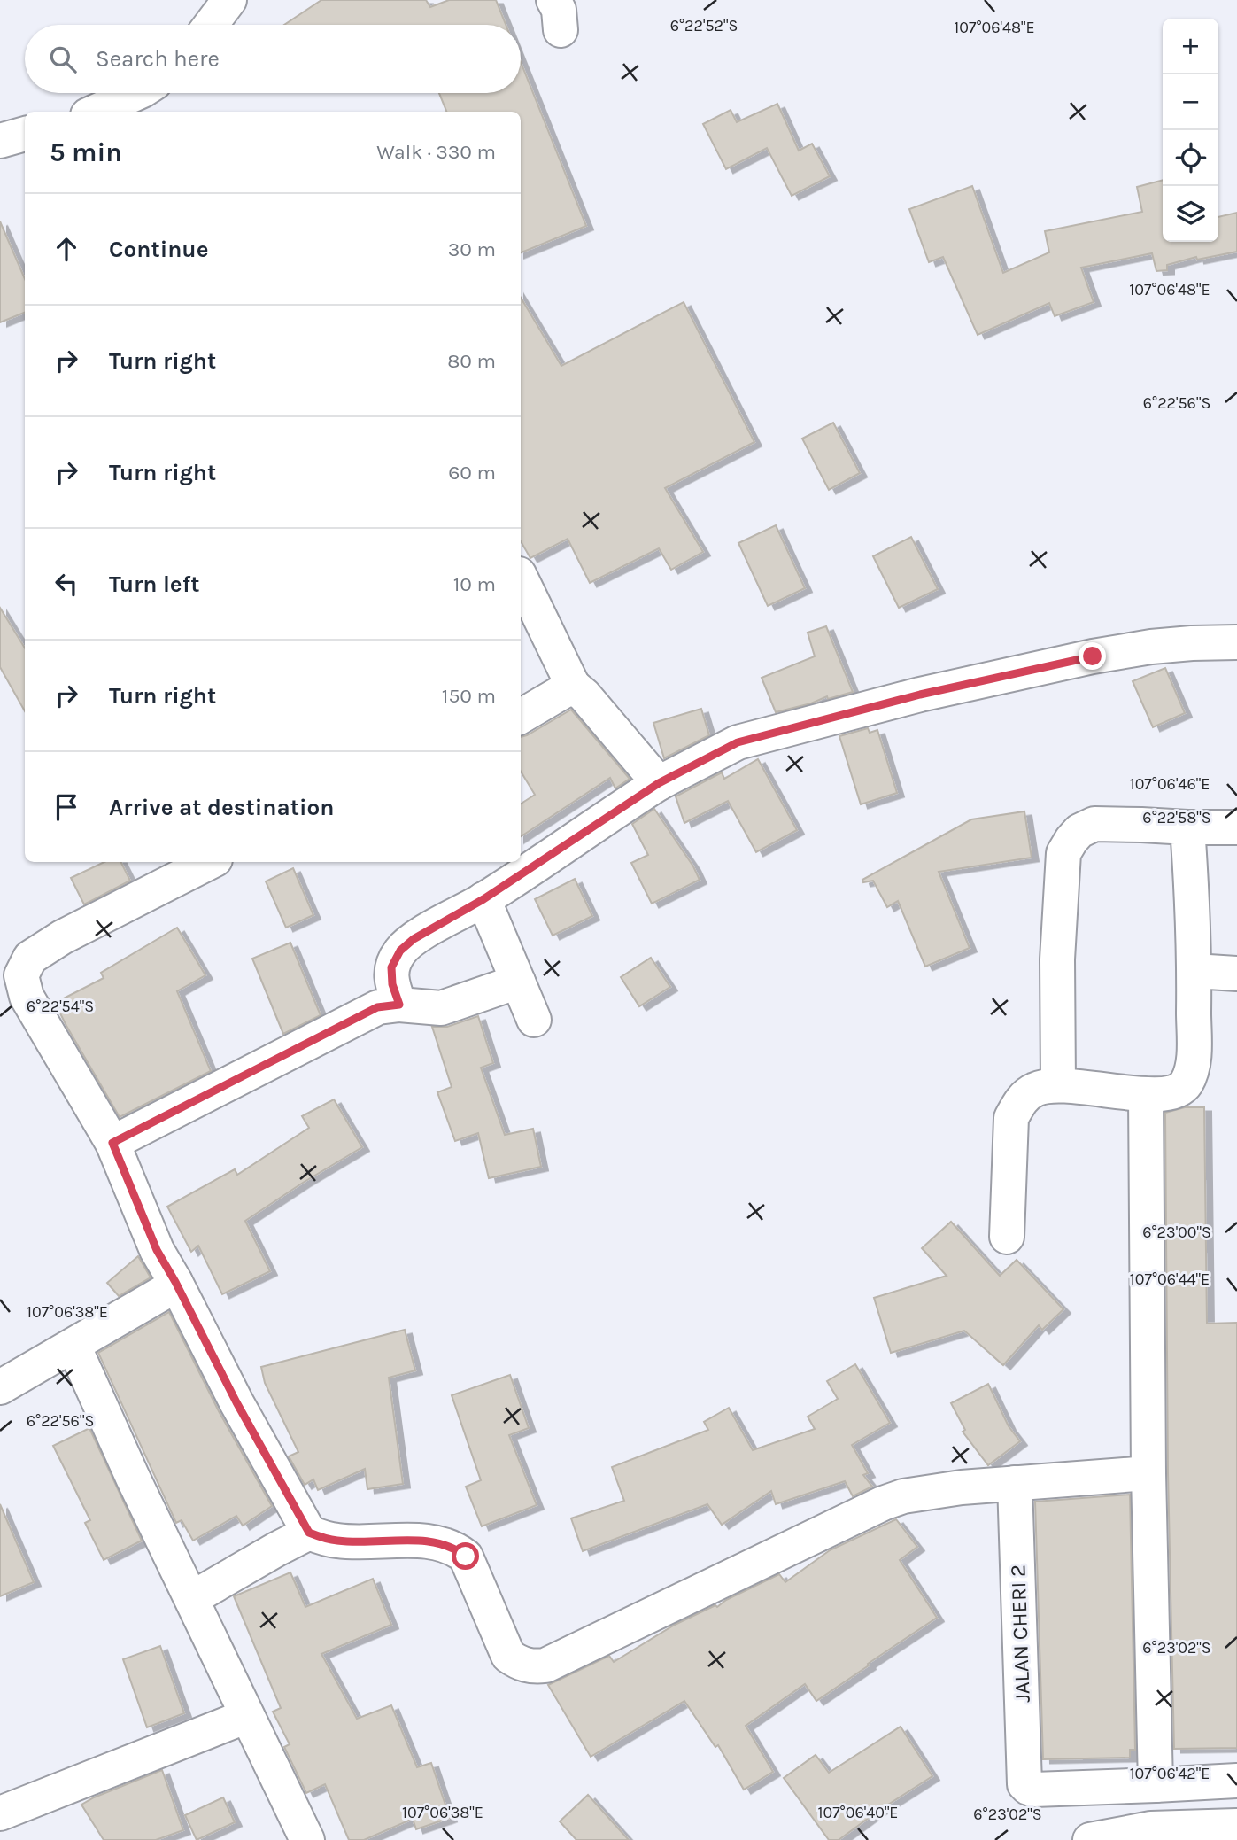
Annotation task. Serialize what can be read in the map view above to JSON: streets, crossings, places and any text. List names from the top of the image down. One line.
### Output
{"streets":{"street":["JALAN CHERI 2"]},"page":{"map_buttons":["+","−"],"search":"Search here","heading":["5 min","Walk · 330 m"],"list":[["Continue","30 m"],["Turn right","80 m"],["Turn right","60 m"],["Turn left","10 m"],["Turn right","150 m"],"Arrive at destination"]},"coordinates":["6°22'52\"S","107°06'48\"E","6°22'56\"S","107°06'46\"E","6°22'58\"S","6°22'54\"S","6°23'00\"S","107°06'44\"E","107°06'38\"E","6°23'02\"S","107°06'42\"E","107°06'40\"E"]}
